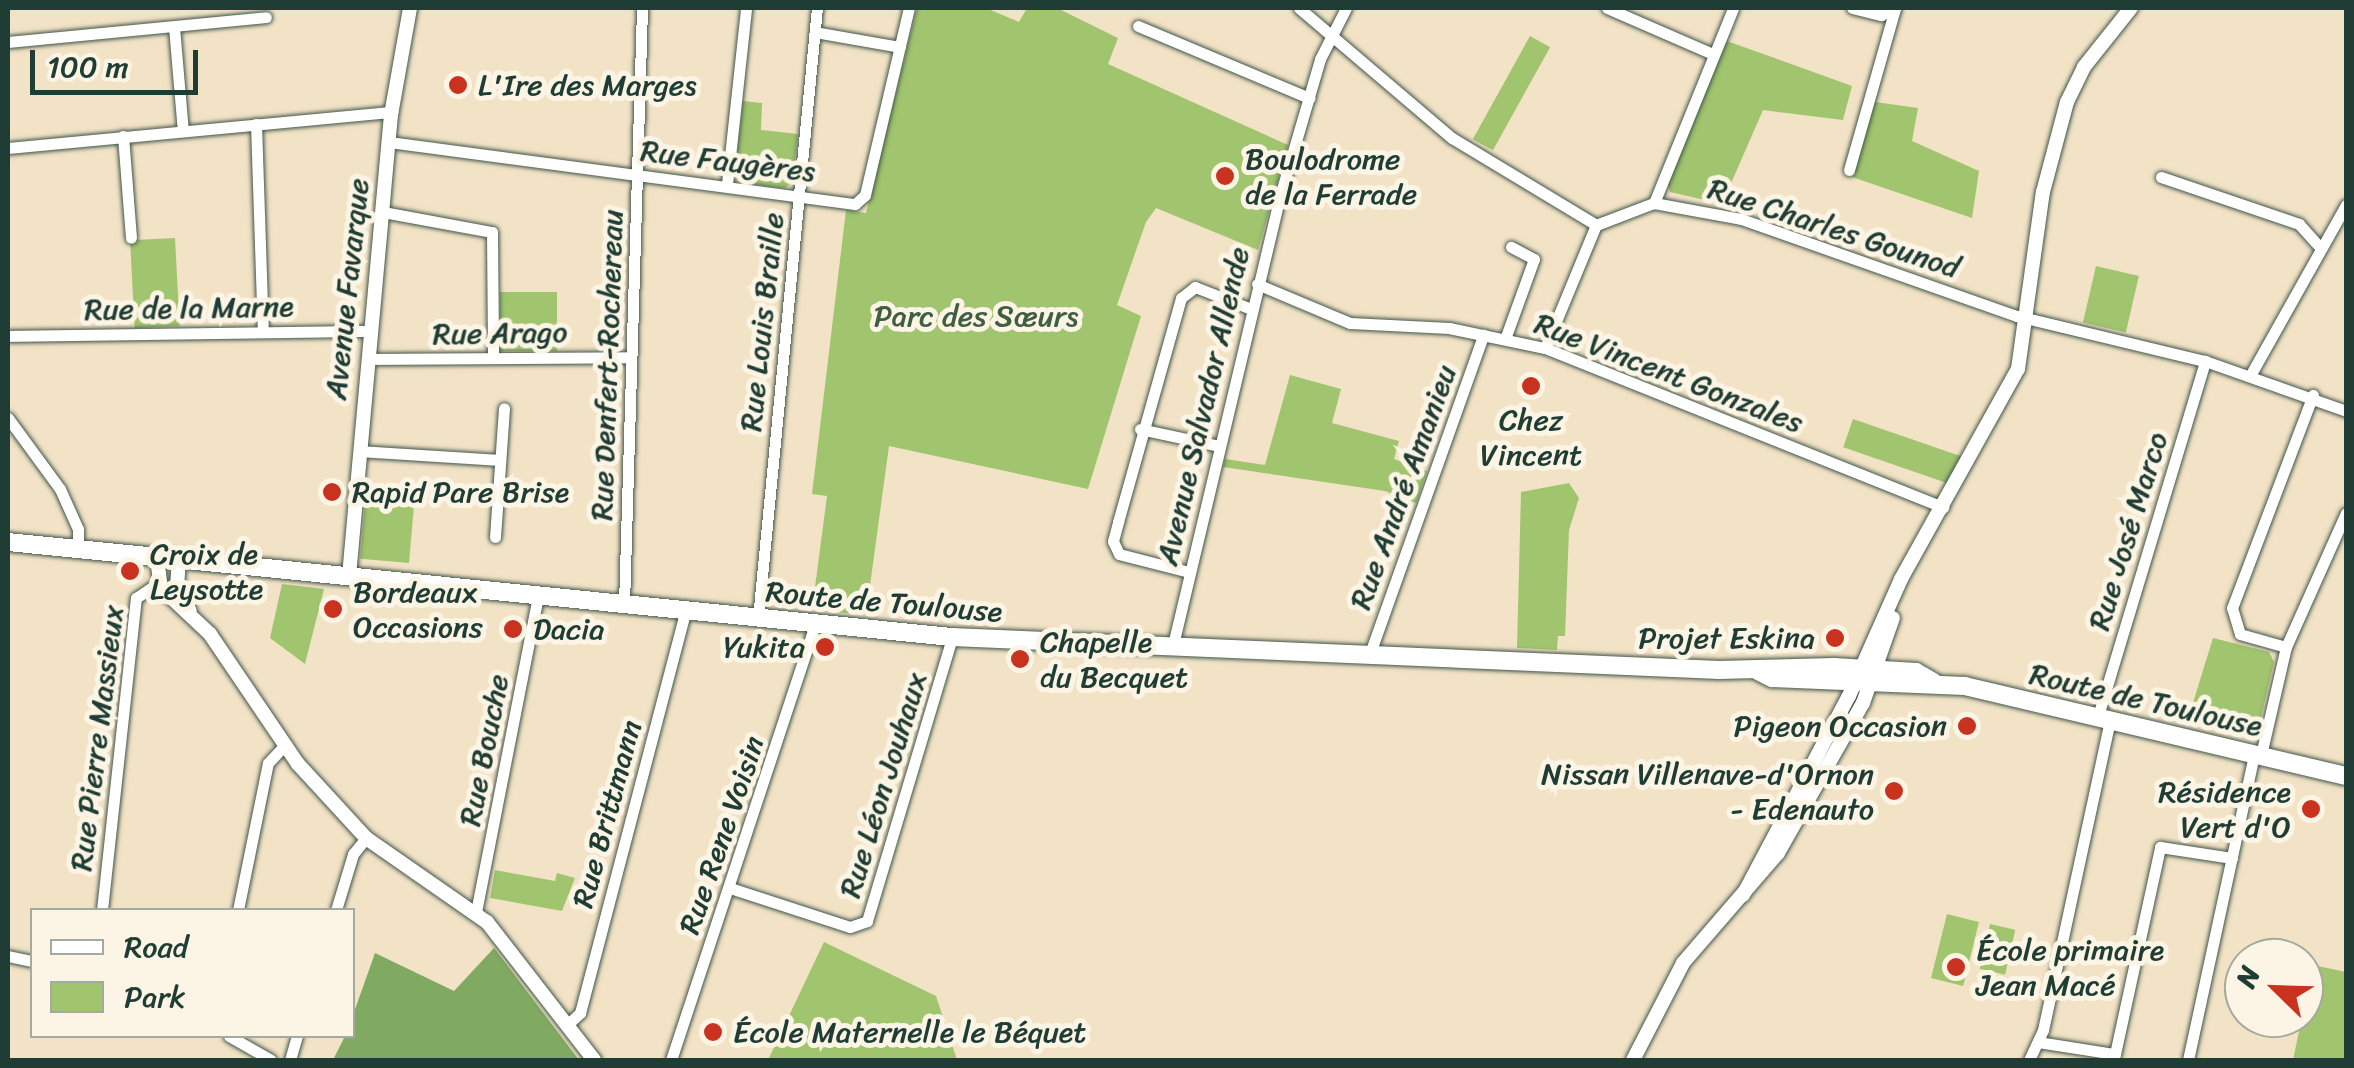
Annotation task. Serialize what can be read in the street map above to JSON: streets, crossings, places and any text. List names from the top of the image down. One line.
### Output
{"streets":{"main road":["Route de Toulouse"],"street":["Rue Faugères","Rue Charles Gounod","Avenue Favarque","Rue de la Marne","Rue Louis Braille","Rue Arago","Rue Denfert-Rochereau","Rue Vincent Gonzales","Avenue Salvador Allende","Rue André Amanieu","Rue José Marco","Rue Pierre Massieux","Rue Bouche","Rue Léon Jouhaux","Rue Brittmann","Rue Rene Voisin"]},"crossings":[["Rue Faugères","Avenue Favarque"],["Rue Faugères","Rue Louis Braille"],["Rue Faugères","Rue Denfert-Rochereau"],["Rue Charles Gounod","Rue José Marco"],["Avenue Favarque","Rue de la Marne"],["Avenue Favarque","Rue Arago"],["Avenue Favarque","Route de Toulouse"],["Rue Louis Braille","Route de Toulouse"],["Rue Arago","Rue Denfert-Rochereau"],["Rue Denfert-Rochereau","Route de Toulouse"],["Rue Vincent Gonzales","Avenue Salvador Allende"],["Rue Vincent Gonzales","Rue André Amanieu"],["Avenue Salvador Allende","Route de Toulouse"],["Rue André Amanieu","Route de Toulouse"],["Rue José Marco","Route de Toulouse"],["Route de Toulouse","Rue Bouche"],["Route de Toulouse","Rue Léon Jouhaux"],["Route de Toulouse","Rue Brittmann"],["Route de Toulouse","Rue Rene Voisin"],["Rue Léon Jouhaux","Rue Rene Voisin"]],"parks":["Parc des Sœurs"],"places":["L'Ire des Marges","Boulodrome de la Ferrade","Chez Vincent","Rapid Pare Brise","Croix de Leysotte","Bordeaux Occasions","Dacia","Projet Eskina","Yukita","Chapelle du Becquet","Pigeon Occasion","Nissan Villenave-d'Ornon - Edenauto","Résidence Vert d'O","École primaire Jean Macé","École Maternelle le Béquet"],"legend":["Road","Park"],"scale_bar":"100 m","north":"top left"}
